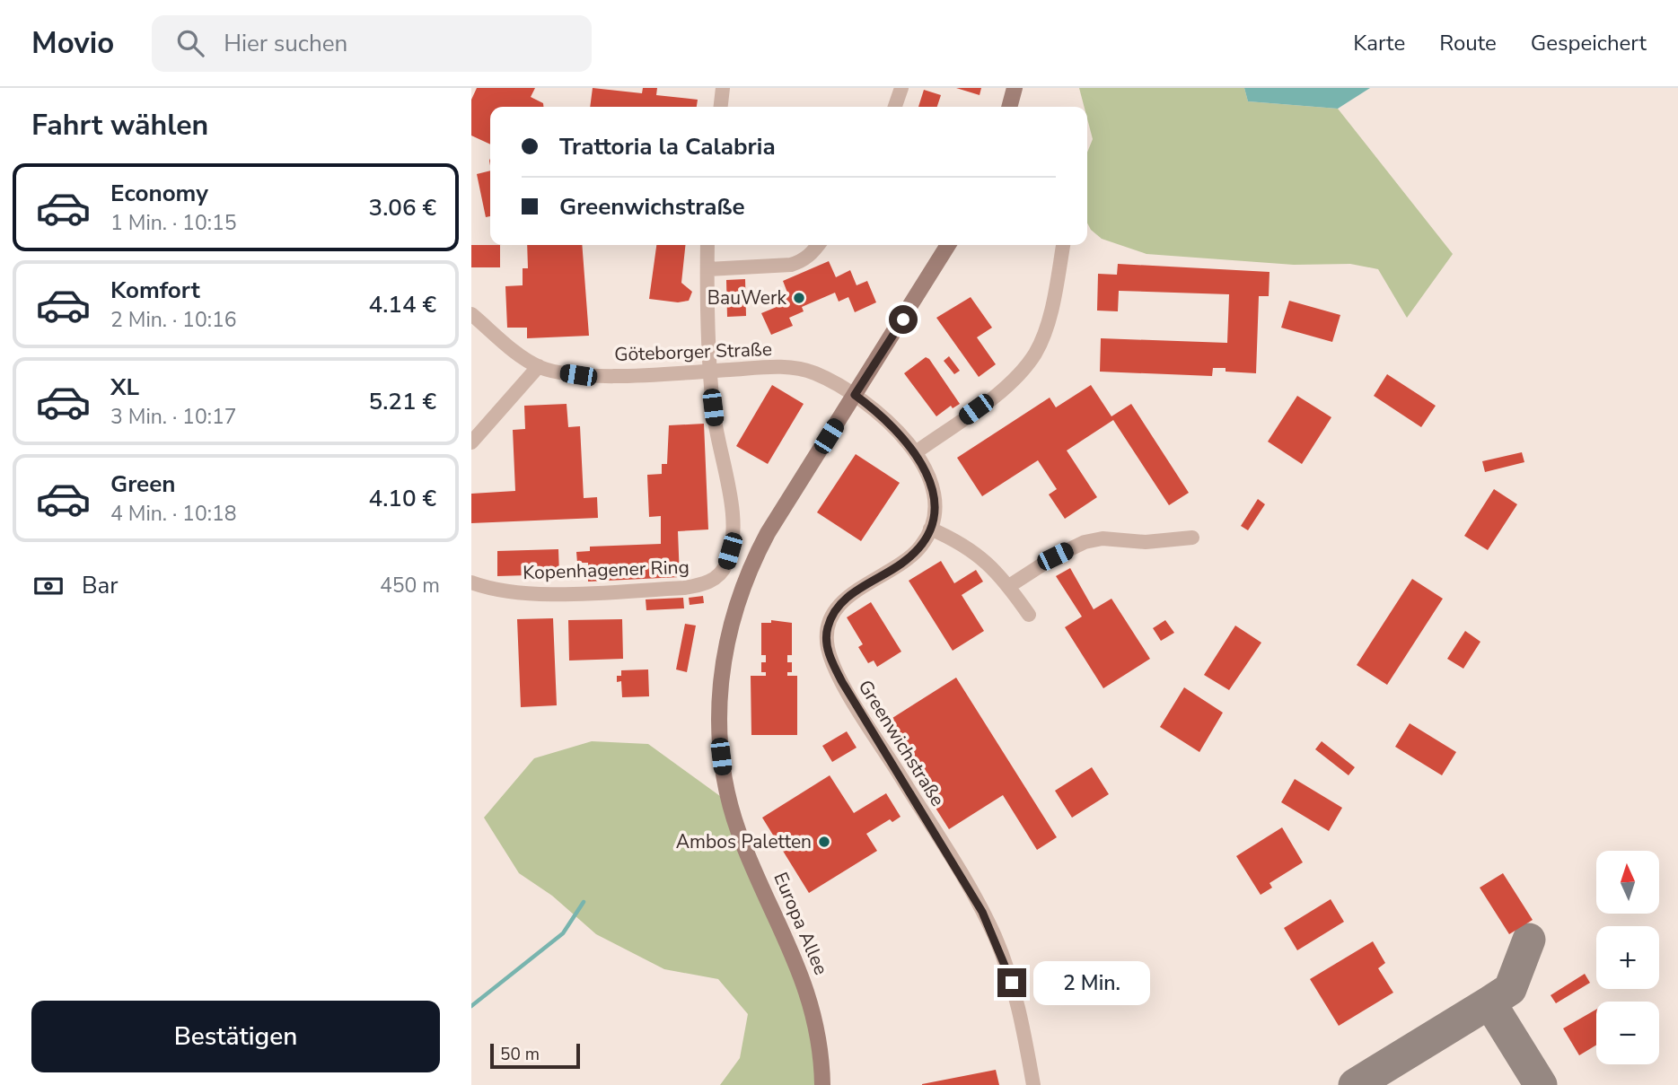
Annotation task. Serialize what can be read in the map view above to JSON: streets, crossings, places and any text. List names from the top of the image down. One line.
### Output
{"streets":{"main road":["Europa Allee"],"street":["Göteborger Straße","Kopenhagener Ring","Greenwichstraße"]},"crossings":[["Göteborger Straße","Kopenhagener Ring"],["Göteborger Straße","Europa Allee"]],"places":["BauWerk","Ambos Paletten"],"scale_bar":"50 m","north":"top","page":{"header":"Movio","search":"Hier suchen","nav":["Karte","Route","Gespeichert"],"heading":"Fahrt wählen","banner":["Trattoria la Calabria","Greenwichstraße"],"list":[{"name":"Economy","note":"1 Min. · 10:15","value":"3.06 €"},{"name":"Komfort","note":"2 Min. · 10:16","value":"4.14 €"},{"name":"XL","note":"3 Min. · 10:17","value":"5.21 €"},{"name":"Green","note":"4 Min. · 10:18","value":"4.10 €"}],"pay":["Bar","450 m"],"map_buttons":["+","−"],"bubble":"2 Min.","buttons":"Bestätigen","scale":"50 m"}}
